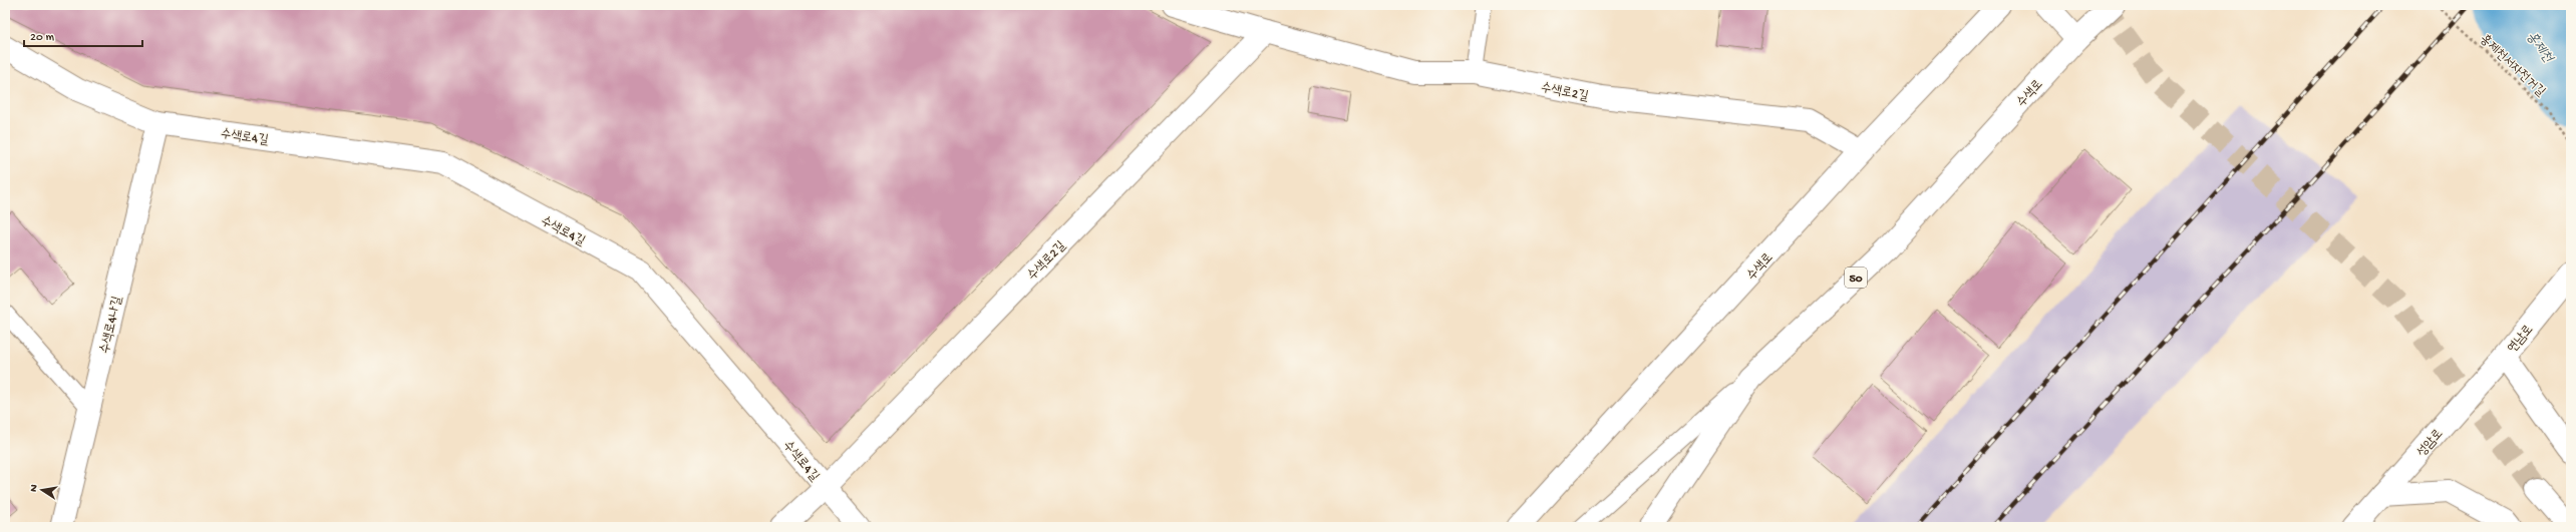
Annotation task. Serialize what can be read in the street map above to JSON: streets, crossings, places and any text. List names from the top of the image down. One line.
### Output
{"streets":{"street":["수색로2길","수색로","수색로4길","50","수색로4나길","연남로","성암로"],"path":["홍제천서자전거길"]},"crossings":[["수색로2길","수색로"],["수색로2길","수색로4길"],["수색로4길","수색로4나길"],["연남로","성암로"]],"water":["홍제천"],"scale_bar":"20 m","north":"left"}
